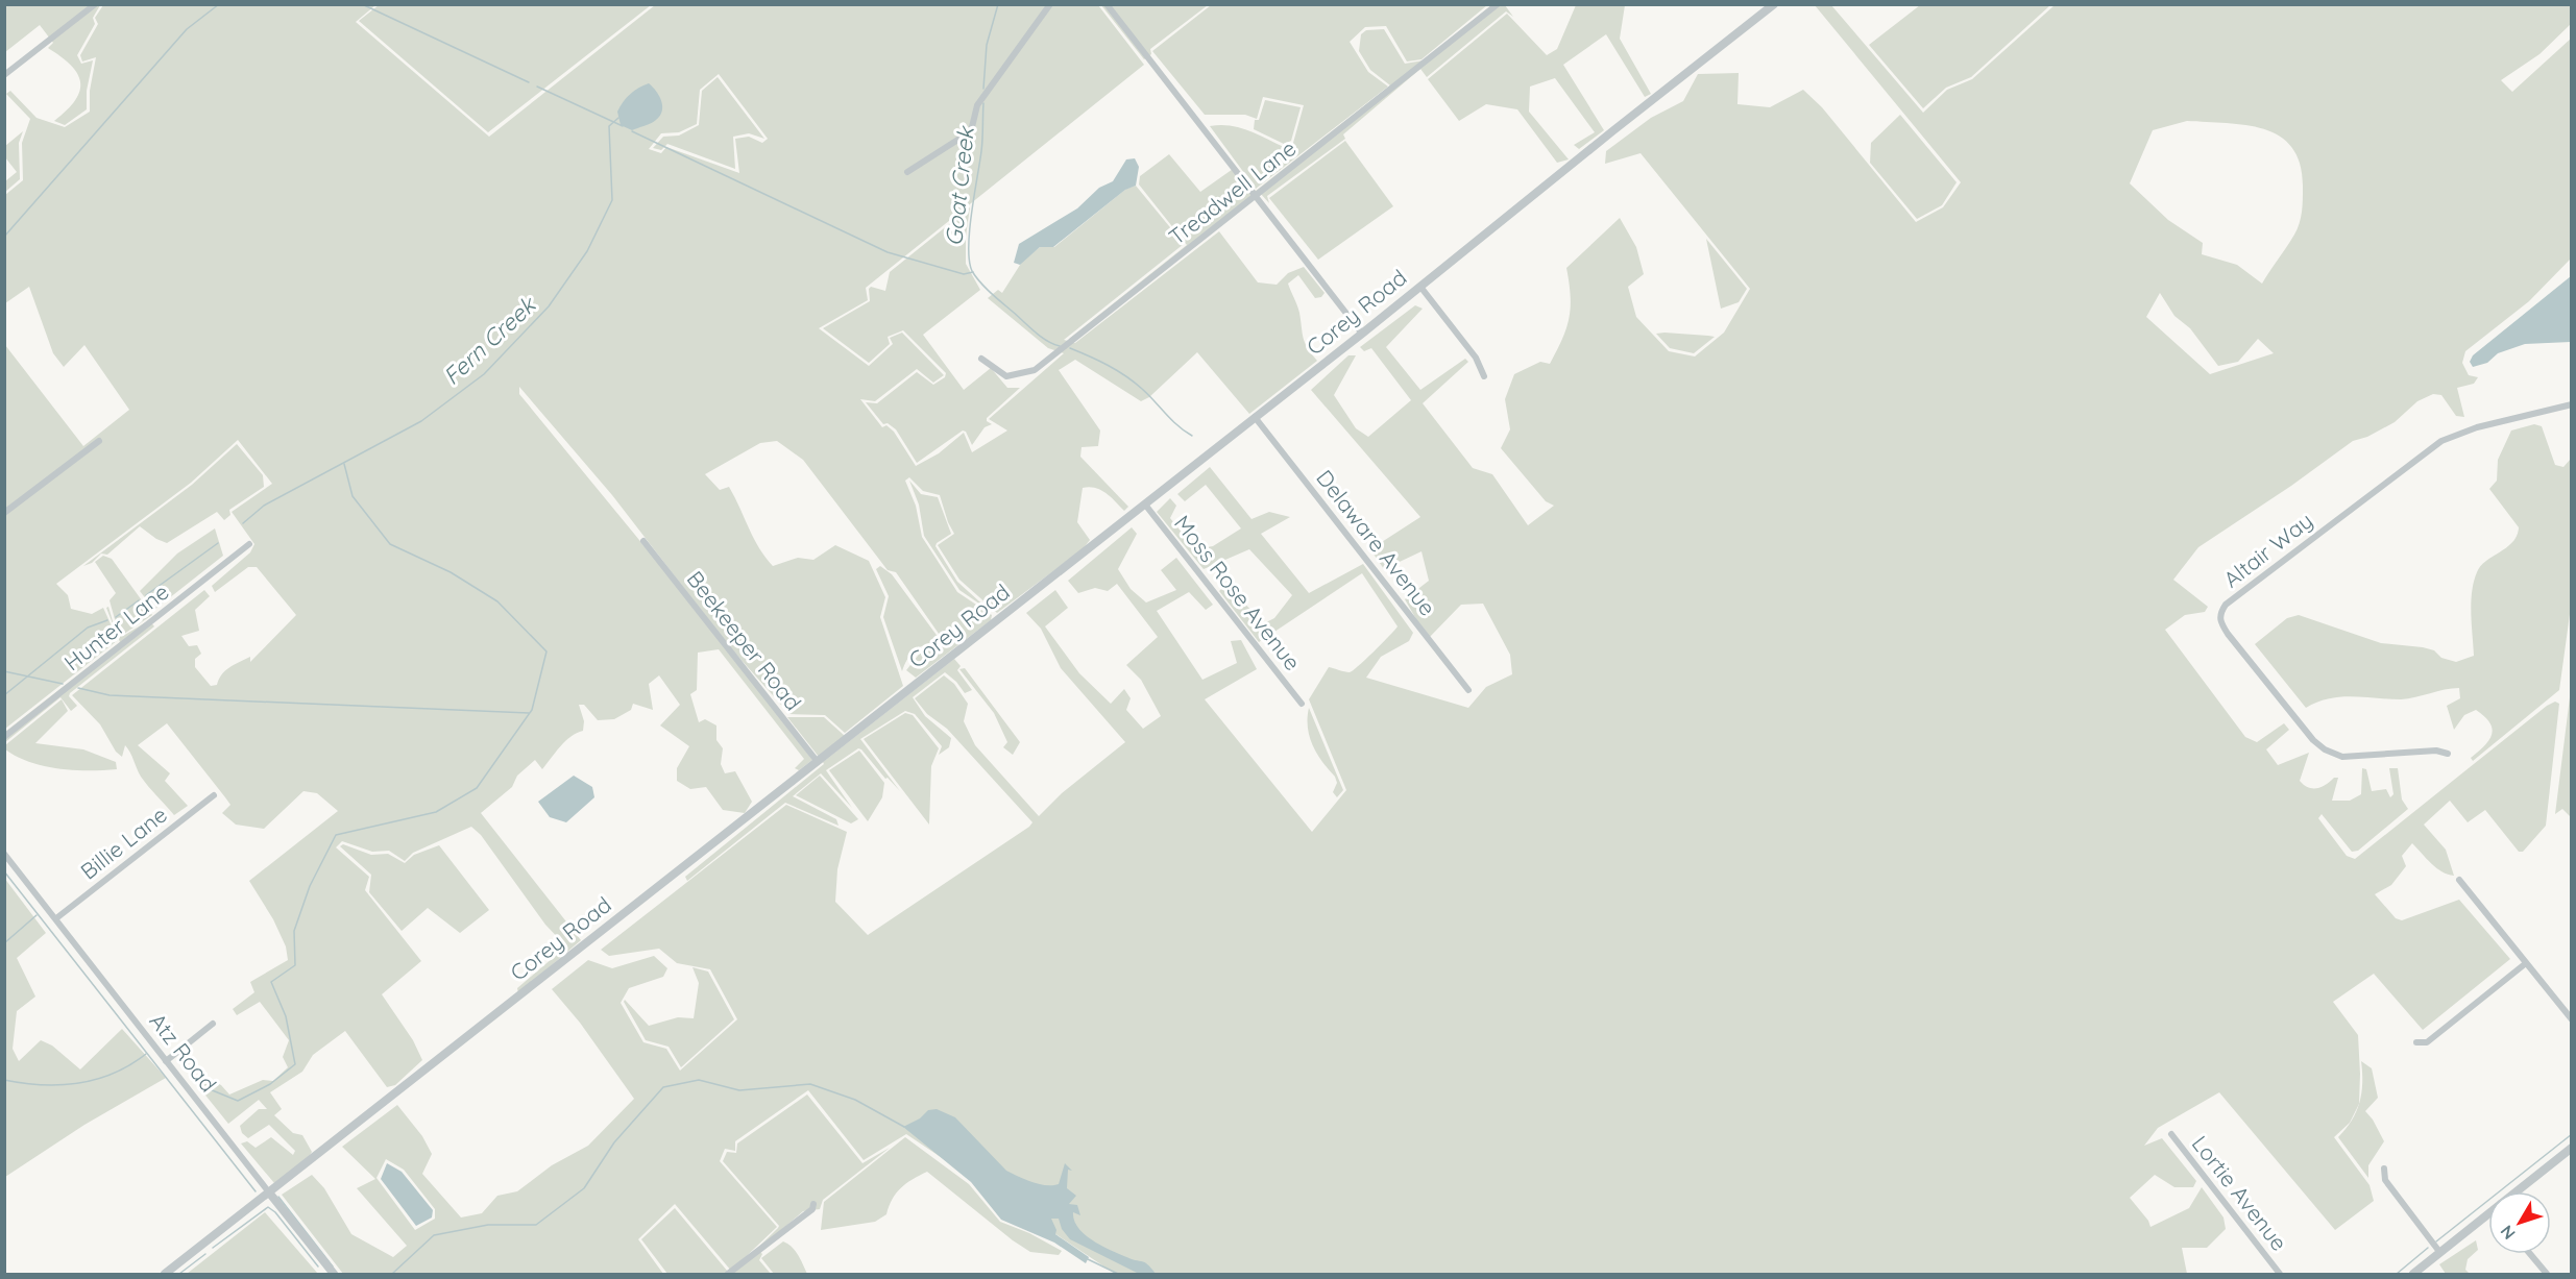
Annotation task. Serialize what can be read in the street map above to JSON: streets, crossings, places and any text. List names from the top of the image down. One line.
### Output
{"streets":{"street":["Treadwell Lane","Corey Road","Delaware Avenue","Altair Way","Moss Rose Avenue","Hunter Lane","Beekeeper Road","Billie Lane","Atz Road","Lortie Avenue"]},"crossings":[["Corey Road","Delaware Avenue"],["Corey Road","Moss Rose Avenue"],["Corey Road","Beekeeper Road"],["Corey Road","Atz Road"],["Billie Lane","Atz Road"]],"water":["Goat Creek","Fern Creek"],"north":"bottom left"}
